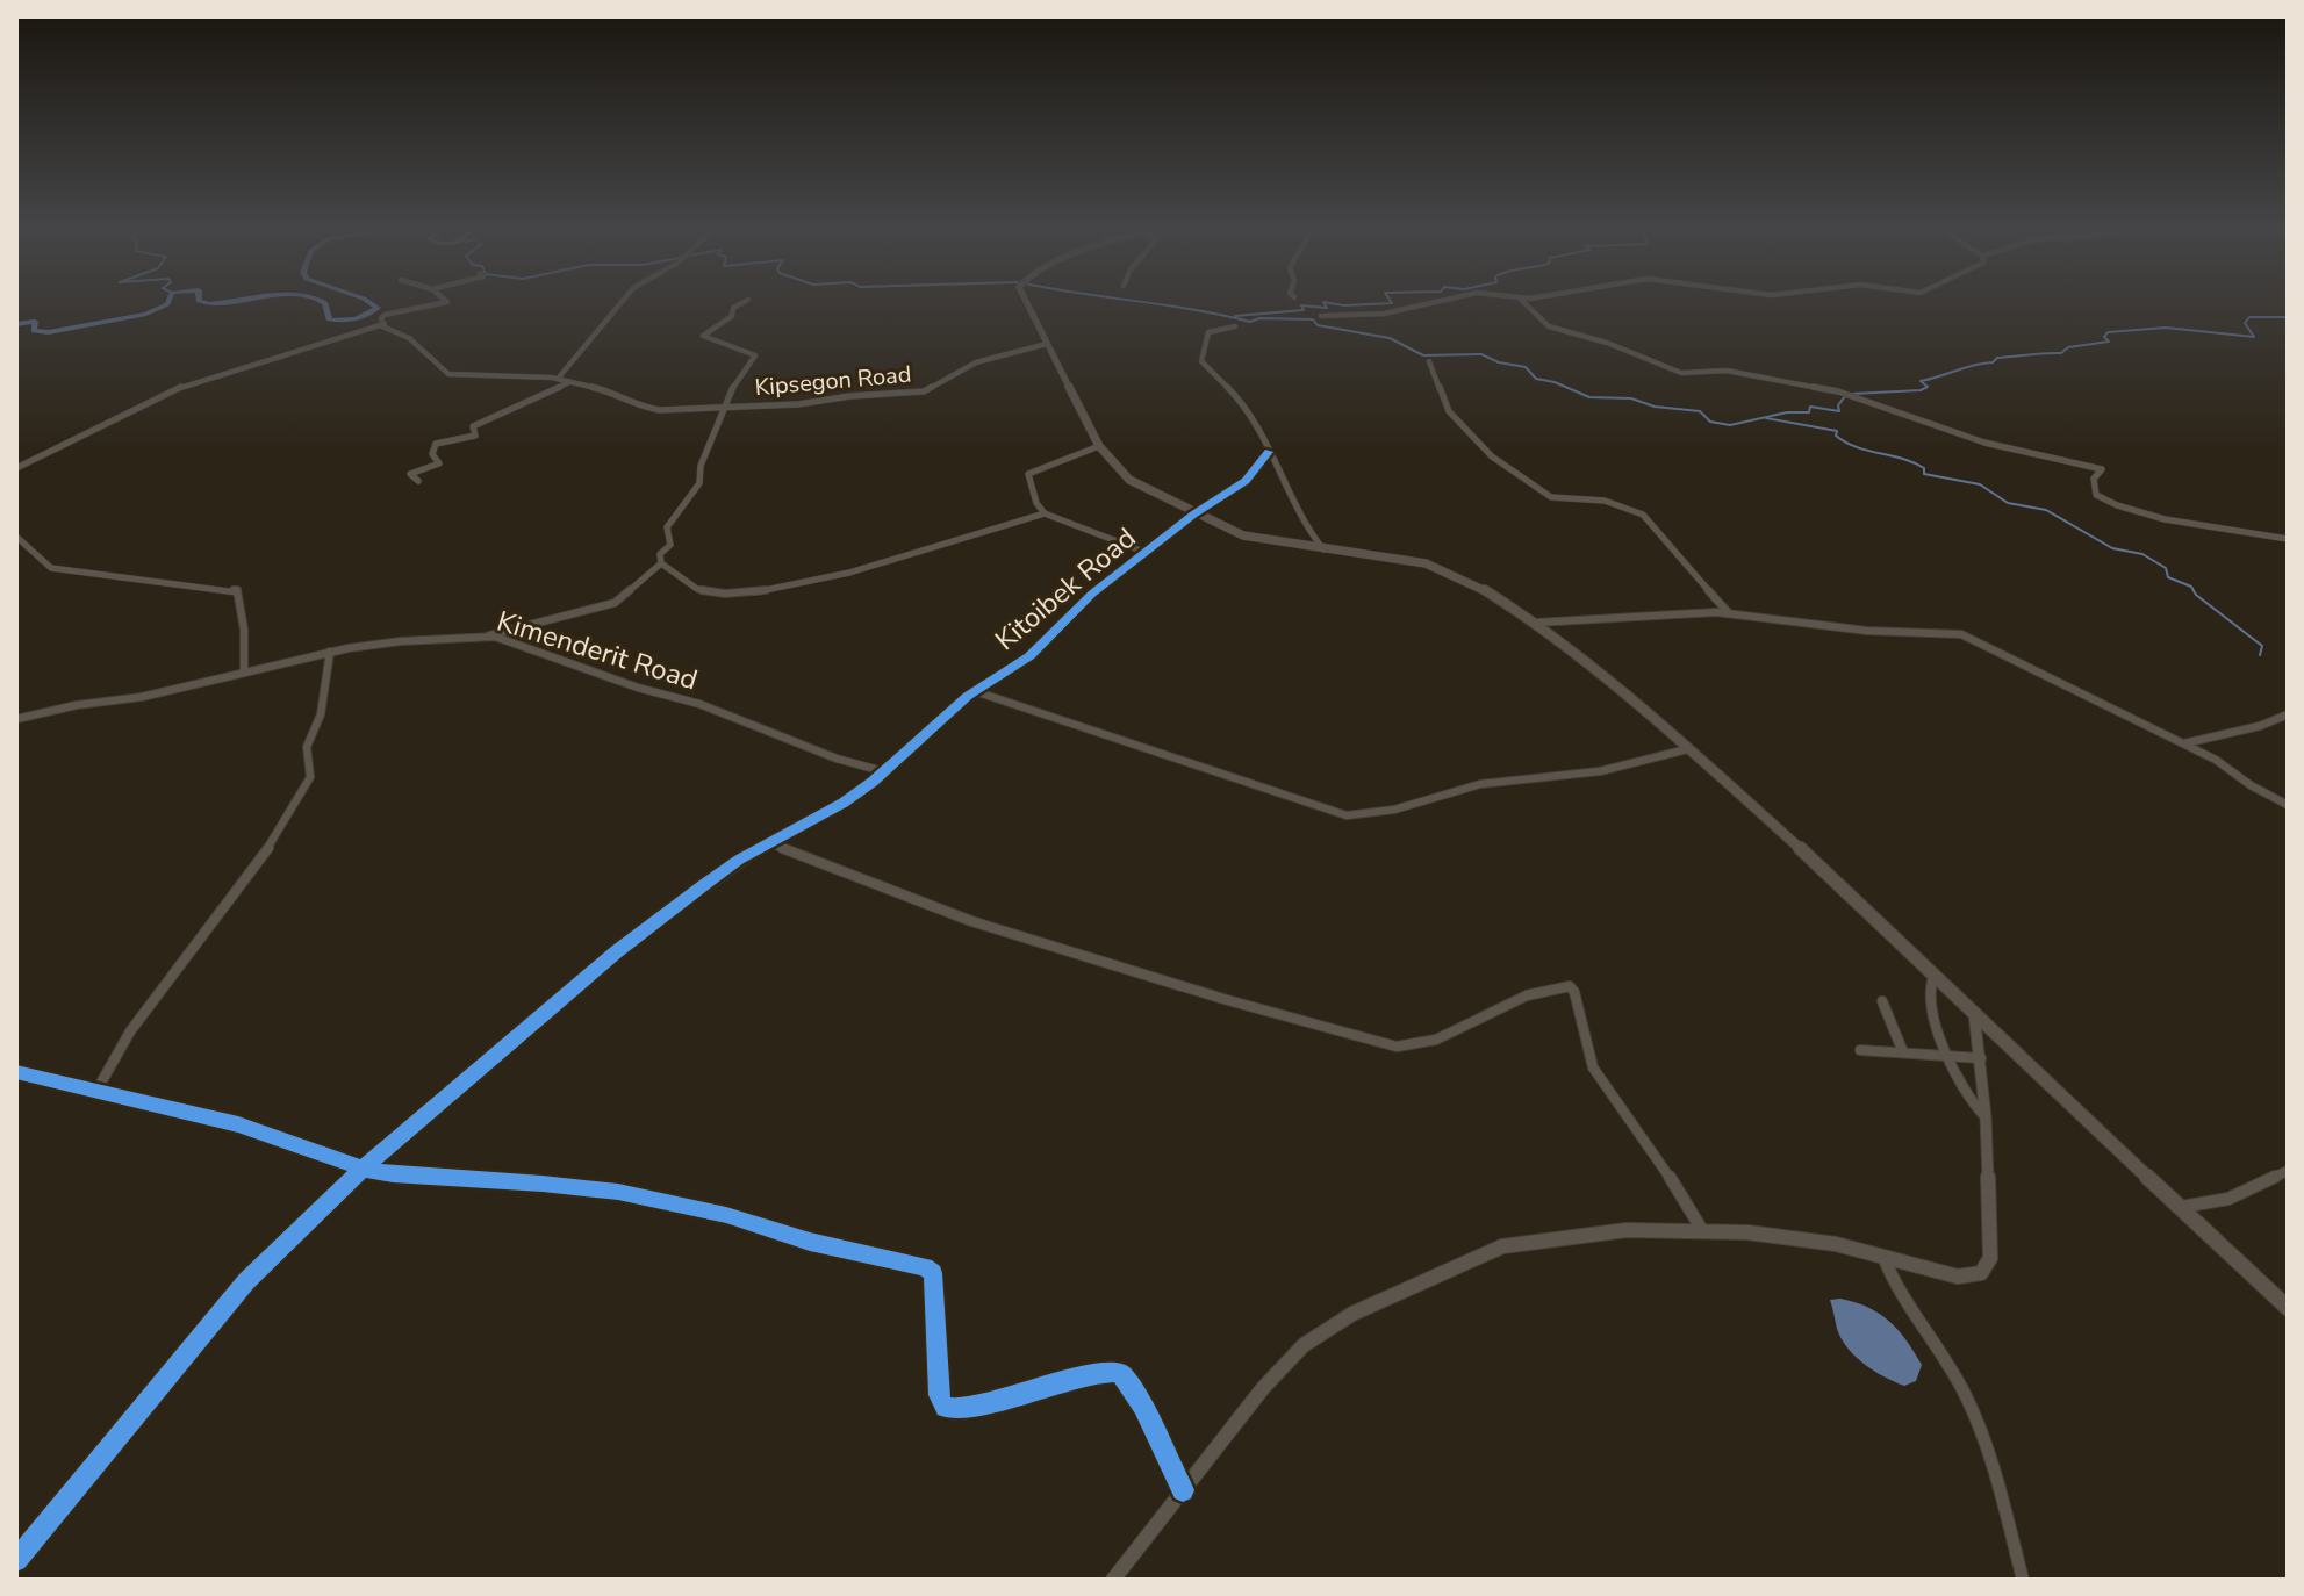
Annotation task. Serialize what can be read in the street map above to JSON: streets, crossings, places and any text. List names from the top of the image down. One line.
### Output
{"streets":{"street":["Kipsegon Road","Kitoibek Road","Kimenderit Road"]},"crossings":[["Kitoibek Road","Kimenderit Road"]]}
